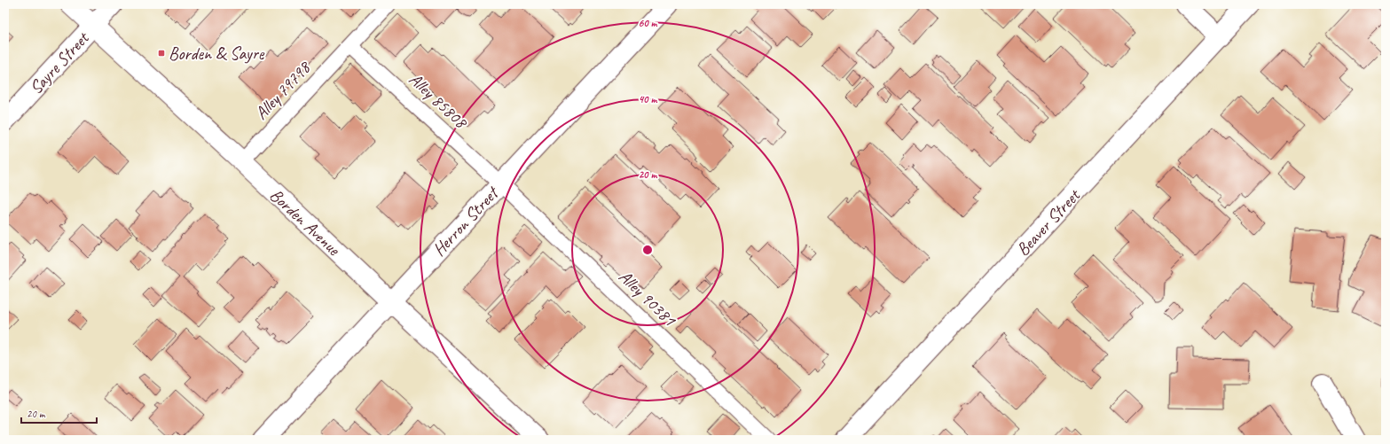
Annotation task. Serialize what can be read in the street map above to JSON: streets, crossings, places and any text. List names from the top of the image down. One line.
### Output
{"streets":{"street":["Sayre Street","Borden Avenue","Herron Street","Beaver Street"],"lane":["Alley 79798","Alley 85808","Alley 90381"]},"crossings":[["Sayre Street","Borden Avenue"],["Alley 79798","Alley 85808"],["Alley 79798","Borden Avenue"],["Alley 85808","Herron Street"],["Alley 85808","Alley 90381"],["Borden Avenue","Herron Street"],["Herron Street","Alley 90381"]],"places":{"transit":["Borden & Sayre"]},"scale_bar":"20 m","rings":["60 m","40 m","20 m"]}
